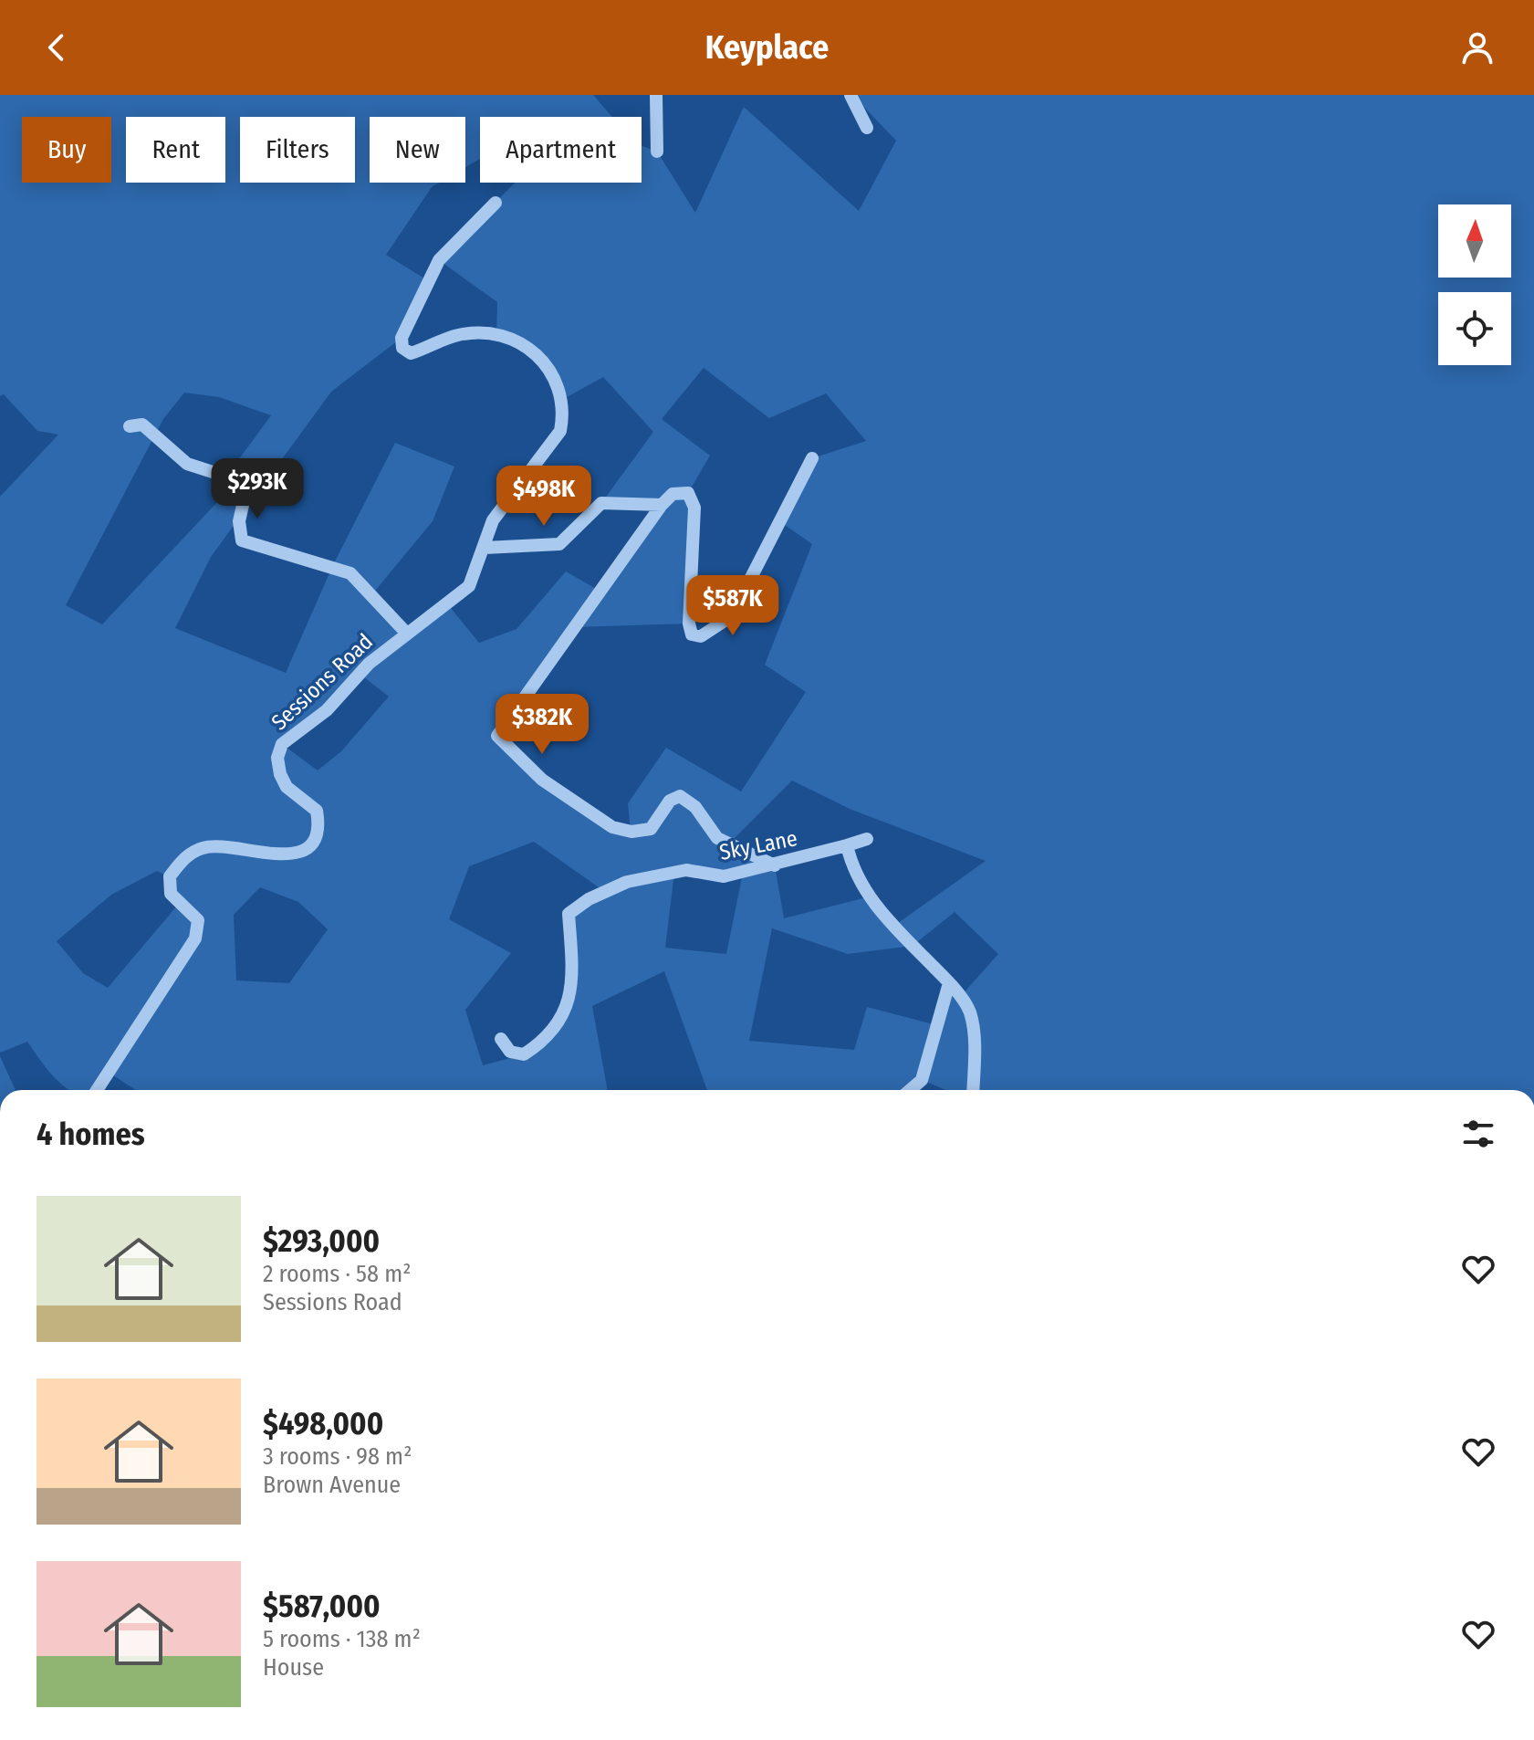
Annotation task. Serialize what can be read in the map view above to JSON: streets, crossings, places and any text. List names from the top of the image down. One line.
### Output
{"streets":{"street":["Sessions Road","Sky Lane"]},"north":"top","page":{"header":"Keyplace","chip":["Buy","Rent","Filters","New","Apartment"],"price":["$293K","$498K","$587K","$382K"],"heading":"4 homes","list":[{"name":"$293,000","note":"2 rooms · 58 m² · Sessions Road"},{"name":"$498,000","note":"3 rooms · 98 m² · Brown Avenue"},{"name":"$587,000","note":"5 rooms · 138 m² · House"}]}}
